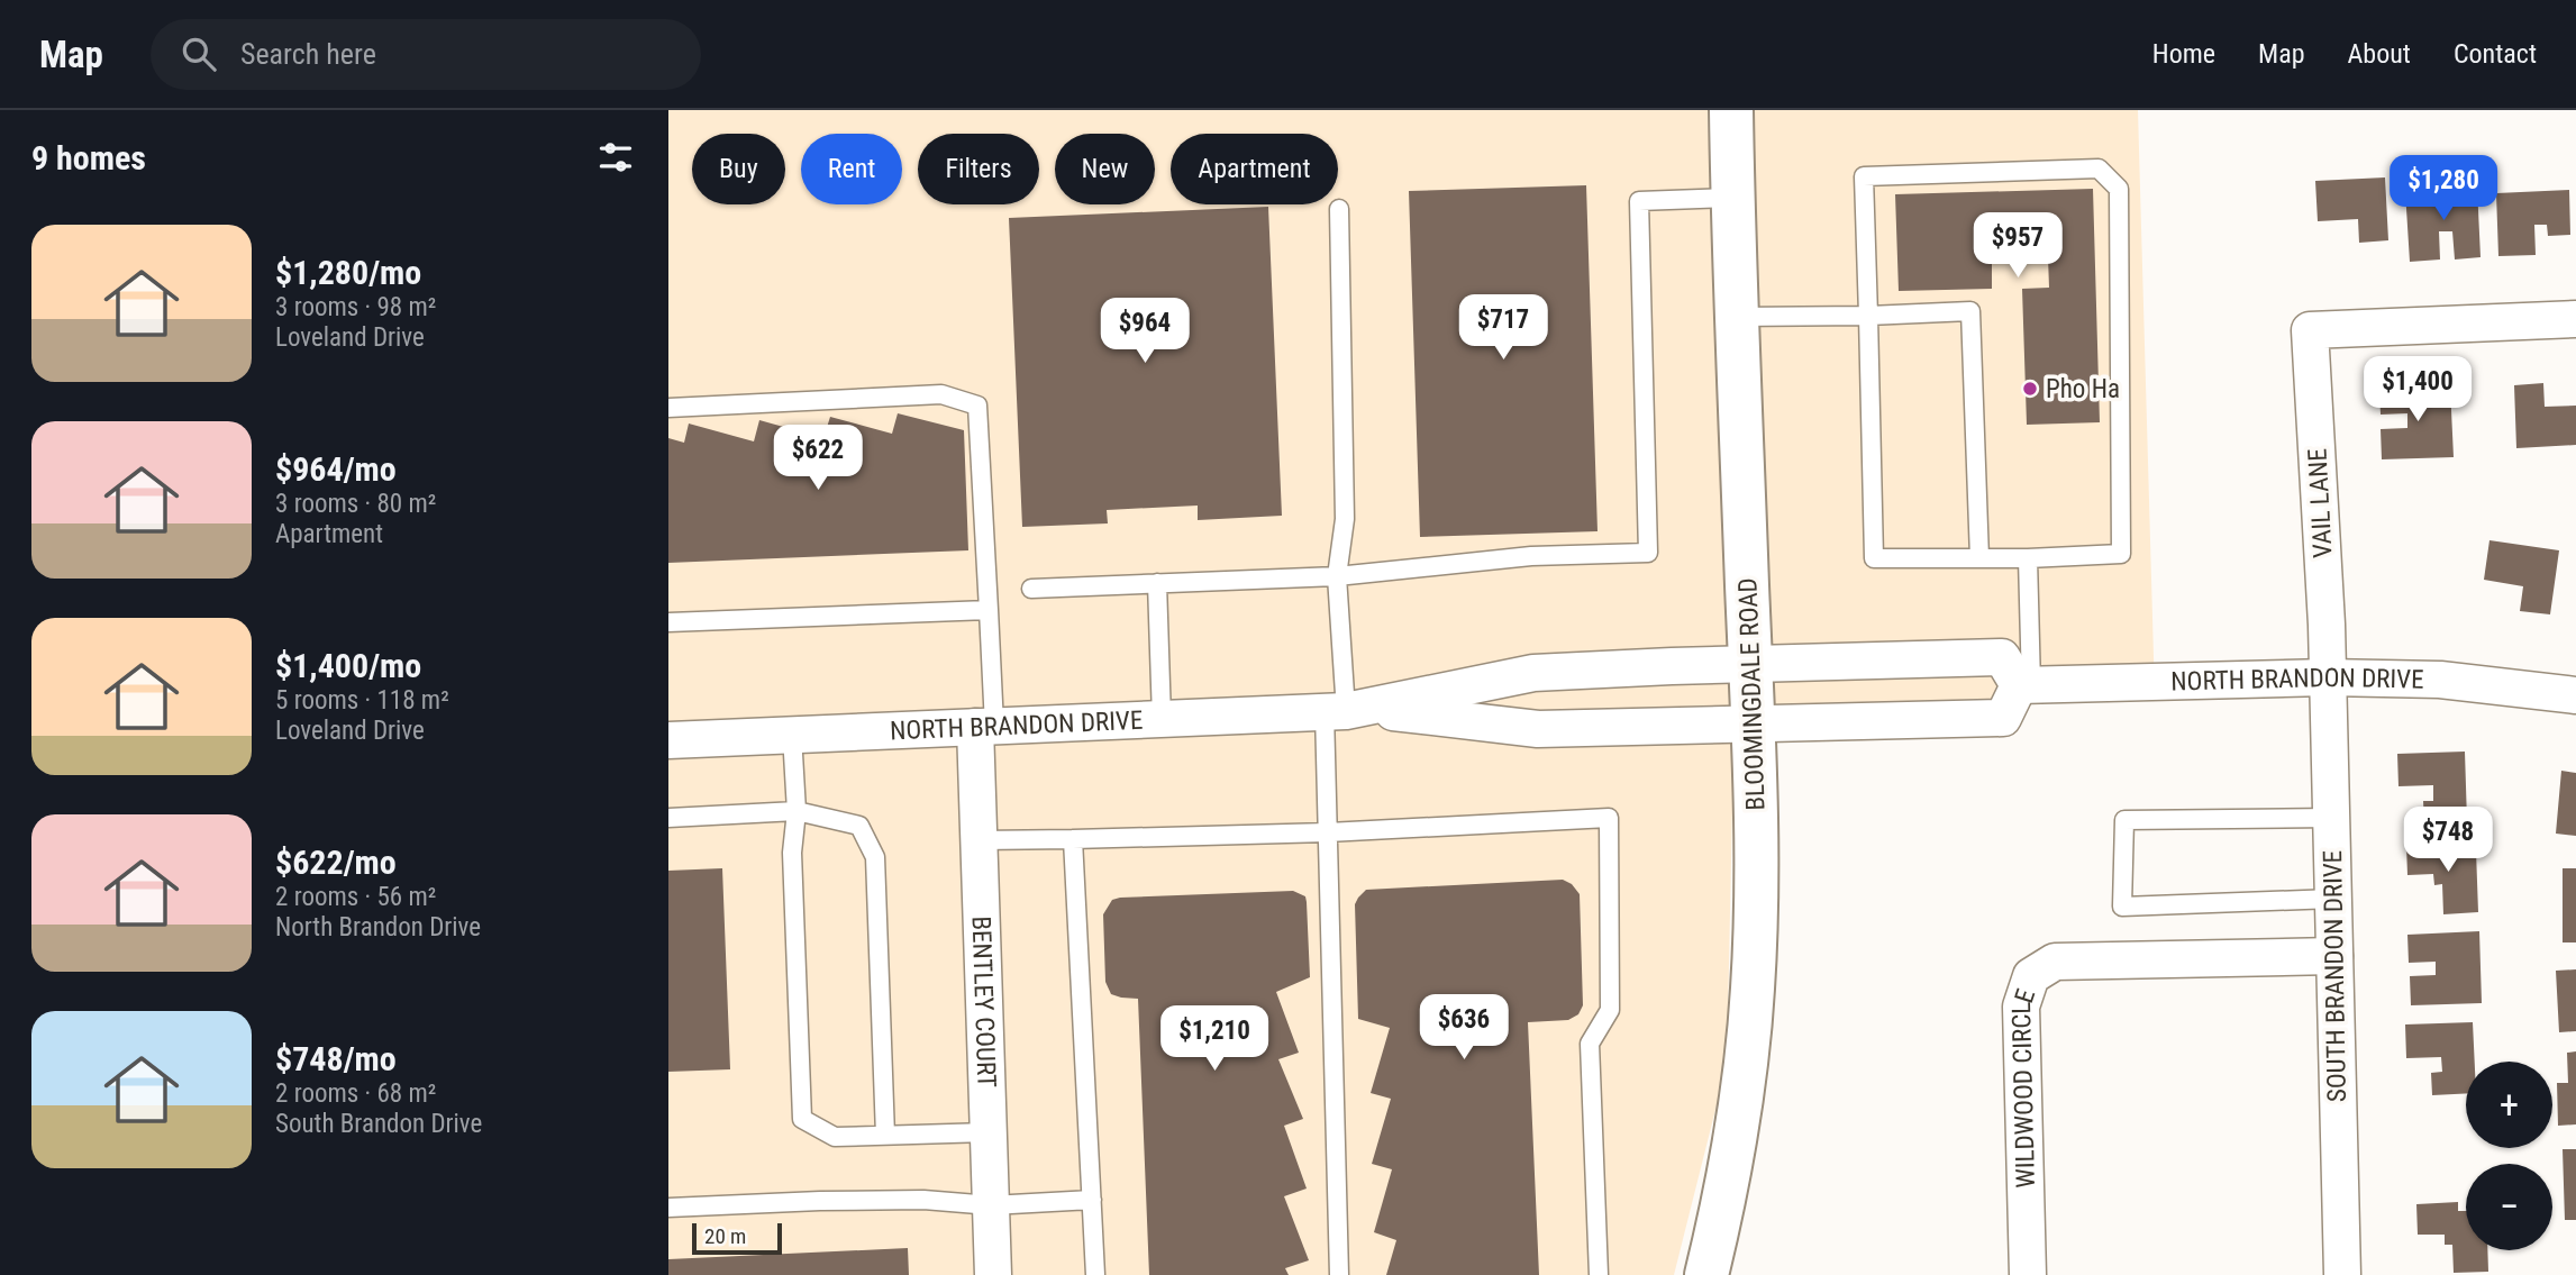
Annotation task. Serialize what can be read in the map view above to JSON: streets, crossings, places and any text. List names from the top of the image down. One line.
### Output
{"streets":{"main road":["BLOOMINGDALE ROAD"],"street":["VAIL LANE","NORTH BRANDON DRIVE","SOUTH BRANDON DRIVE","BENTLEY COURT","WILDWOOD CIRCLE"]},"crossings":[["VAIL LANE","NORTH BRANDON DRIVE"],["VAIL LANE","SOUTH BRANDON DRIVE"],["NORTH BRANDON DRIVE","BLOOMINGDALE ROAD"],["NORTH BRANDON DRIVE","SOUTH BRANDON DRIVE"],["NORTH BRANDON DRIVE","BENTLEY COURT"],["SOUTH BRANDON DRIVE","WILDWOOD CIRCLE"]],"places":["Pho Ha"],"scale_bar":"20 m","page":{"header":"Map","search":"Search here","nav":["Home","Map","About","Contact"],"heading":"9 homes","chip":["Buy","Rent","Filters","New","Apartment"],"price":["$1,280","$957","$717","$964","$1,400","$622","$748","$636","$1,210"],"list":[{"name":"$1,280/mo","note":"3 rooms · 98 m² · Loveland Drive"},{"name":"$964/mo","note":"3 rooms · 80 m² · Apartment"},{"name":"$1,400/mo","note":"5 rooms · 118 m² · Loveland Drive"},{"name":"$622/mo","note":"2 rooms · 56 m² · North Brandon Drive"},{"name":"$748/mo","note":"2 rooms · 68 m² · South Brandon Drive"}],"map_buttons":["+","−"],"scale":"20 m"}}
